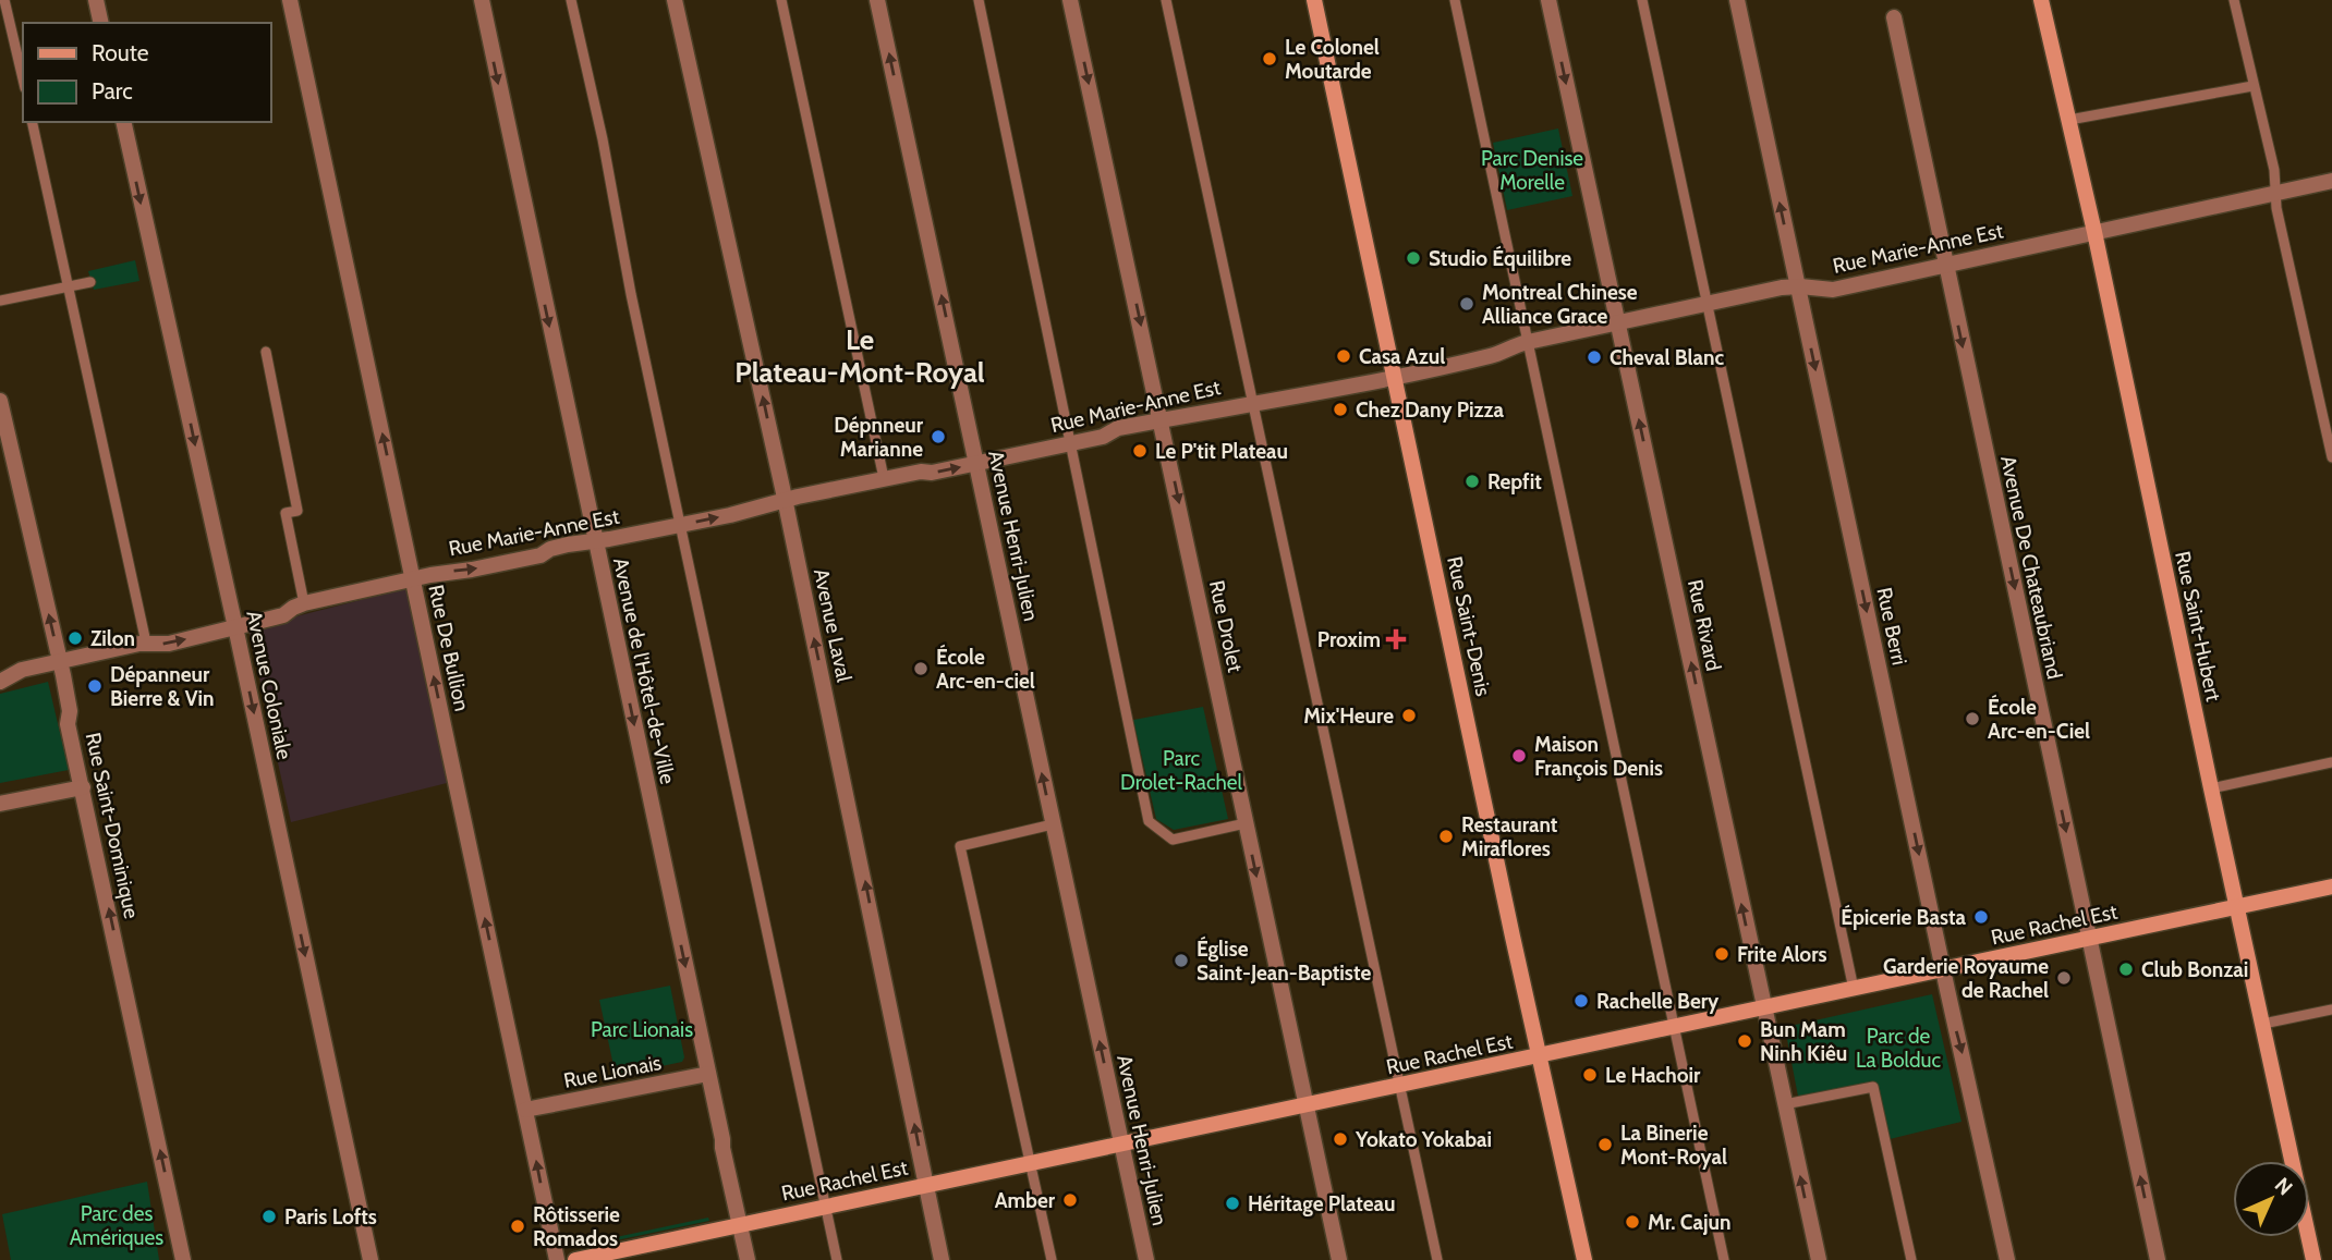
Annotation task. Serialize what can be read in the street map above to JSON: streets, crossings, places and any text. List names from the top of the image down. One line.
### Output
{"streets":{"main road":["Rue Saint-Denis","Rue Saint-Hubert","Rue Rachel Est"],"street":["Rue Marie-Anne Est","Avenue Henri-Julien","Avenue De Chateaubriand","Avenue Laval","Rue Rivard","Rue Drolet","Rue Berri","Rue De Bullion","Avenue de l'Hôtel-de-Ville","Avenue Coloniale","Rue Saint-Dominique","Rue Lionais"]},"crossings":[["Rue Marie-Anne Est","Avenue Henri-Julien"],["Rue Marie-Anne Est","Avenue De Chateaubriand"],["Rue Marie-Anne Est","Avenue Laval"],["Rue Marie-Anne Est","Rue Rivard"],["Rue Marie-Anne Est","Rue Drolet"],["Rue Marie-Anne Est","Rue Saint-Denis"],["Rue Marie-Anne Est","Rue Berri"],["Rue Marie-Anne Est","Rue Saint-Hubert"],["Rue Marie-Anne Est","Rue De Bullion"],["Rue Marie-Anne Est","Avenue de l'Hôtel-de-Ville"],["Rue Marie-Anne Est","Avenue Coloniale"],["Rue Marie-Anne Est","Rue Saint-Dominique"],["Avenue Henri-Julien","Rue Rachel Est"],["Avenue De Chateaubriand","Rue Rachel Est"],["Avenue Laval","Rue Rachel Est"],["Rue Rivard","Rue Rachel Est"],["Rue Drolet","Rue Rachel Est"],["Rue Saint-Denis","Rue Rachel Est"],["Rue Berri","Rue Rachel Est"],["Rue Saint-Hubert","Rue Rachel Est"],["Rue De Bullion","Rue Lionais"],["Avenue de l'Hôtel-de-Ville","Rue Rachel Est"],["Avenue de l'Hôtel-de-Ville","Rue Lionais"]],"one_way":["Avenue Henri-Julien","Avenue Laval","Rue Drolet","Rue De Bullion","Avenue de l'Hôtel-de-Ville","Avenue Coloniale","Rue Saint-Dominique"],"districts":["Le Plateau-Mont-Royal"],"parks":["Parc Denise Morelle","Parc Drolet-Rachel","Parc Lionais","Parc de La Bolduc","Parc des Amériques"],"places":{"other":["Le Colonel Moutarde","Studio Équilibre","Montreal Chinese Alliance Grace","Casa Azul","Cheval Blanc","Chez Dany Pizza","Dépnneur Marianne","Le P'tit Plateau","Repfit","Zilon","École Arc-en-ciel","Dépanneur Bierre & Vin","Mix'Heure","École Arc-en-Ciel","Maison François Denis","Restaurant Miraflores","Épicerie Basta","Frite Alors","Église Saint-Jean-Baptiste","Club Bonzai","Garderie Royaume de Rachel","Rachelle Bery","Bun Mam Ninh Kiêu","Le Hachoir","Yokato Yokabai","La Binerie Mont-Royal","Amber","Héritage Plateau","Paris Lofts","Mr. Cajun","Rôtisserie Romados"],"health":["Proxim"]},"legend":["Route","Parc"],"north":"top right"}
